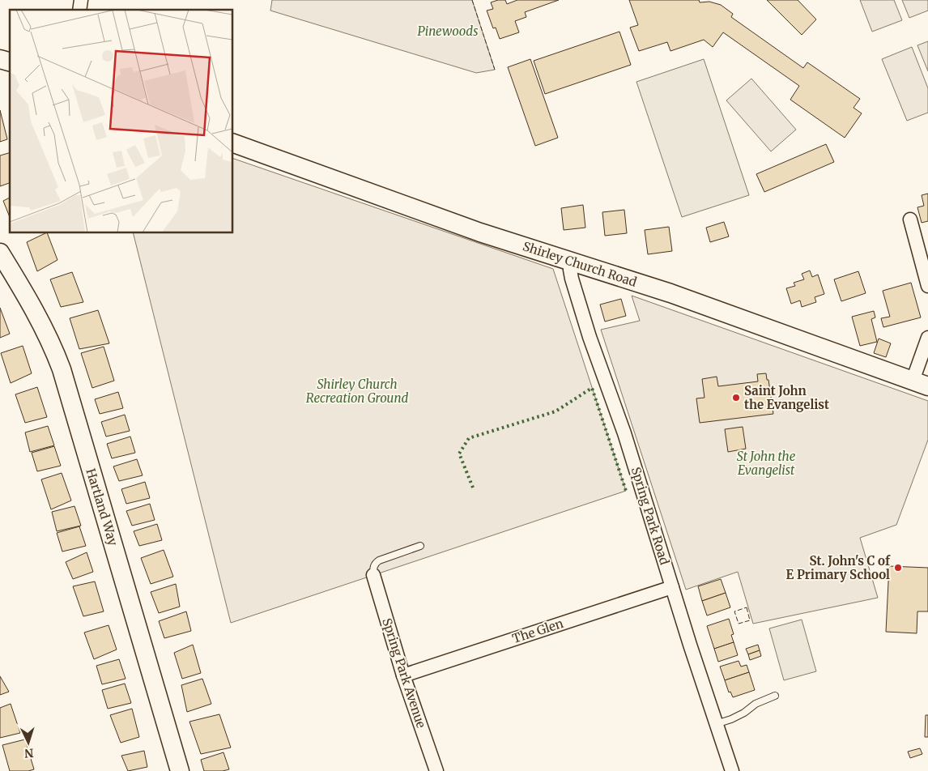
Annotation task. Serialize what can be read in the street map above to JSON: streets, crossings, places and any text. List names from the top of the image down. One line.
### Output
{"streets":{"street":["Shirley Church Road","Hartland Way","Spring Park Road","The Glen","Spring Park Avenue"]},"crossings":[["Shirley Church Road","Spring Park Road"],["Spring Park Road","The Glen"],["The Glen","Spring Park Avenue"]],"parks":["Pinewoods","Shirley Church Recreation Ground","St John the Evangelist"],"places":["Saint John the Evangelist","St. John's C of E Primary School"],"north":"bottom"}
